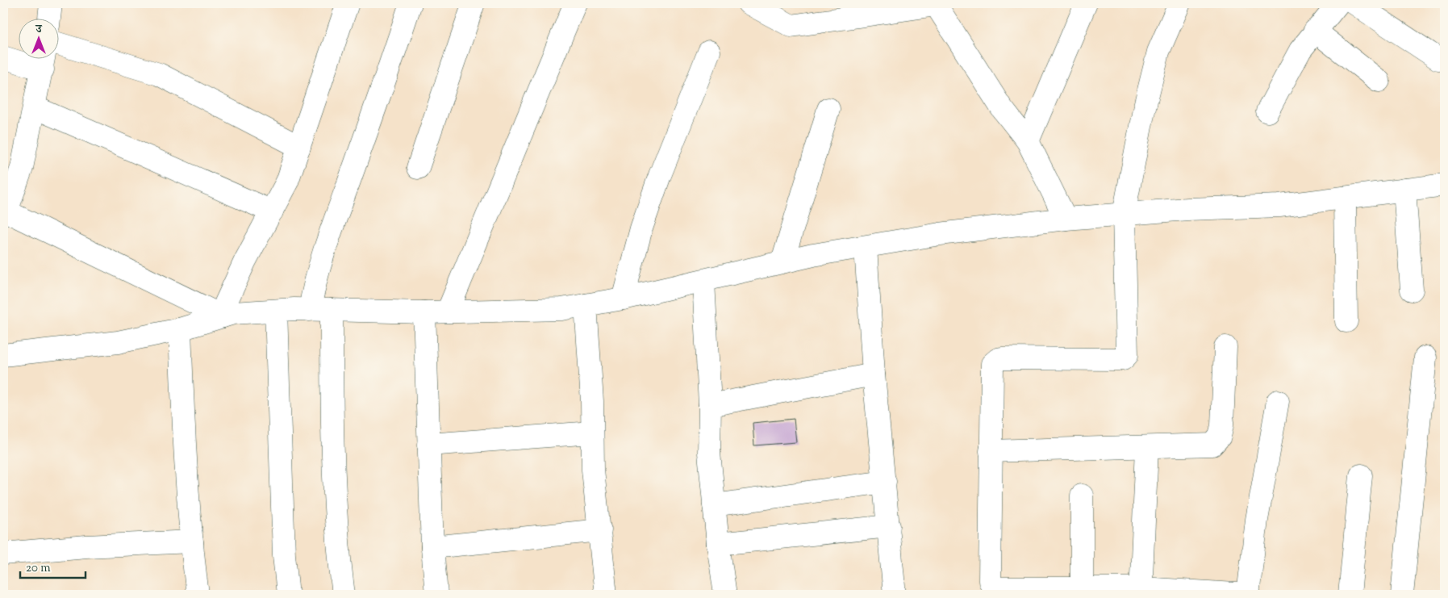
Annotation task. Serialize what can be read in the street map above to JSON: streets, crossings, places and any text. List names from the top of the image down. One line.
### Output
{"scale_bar":"20 m","north":"top"}
